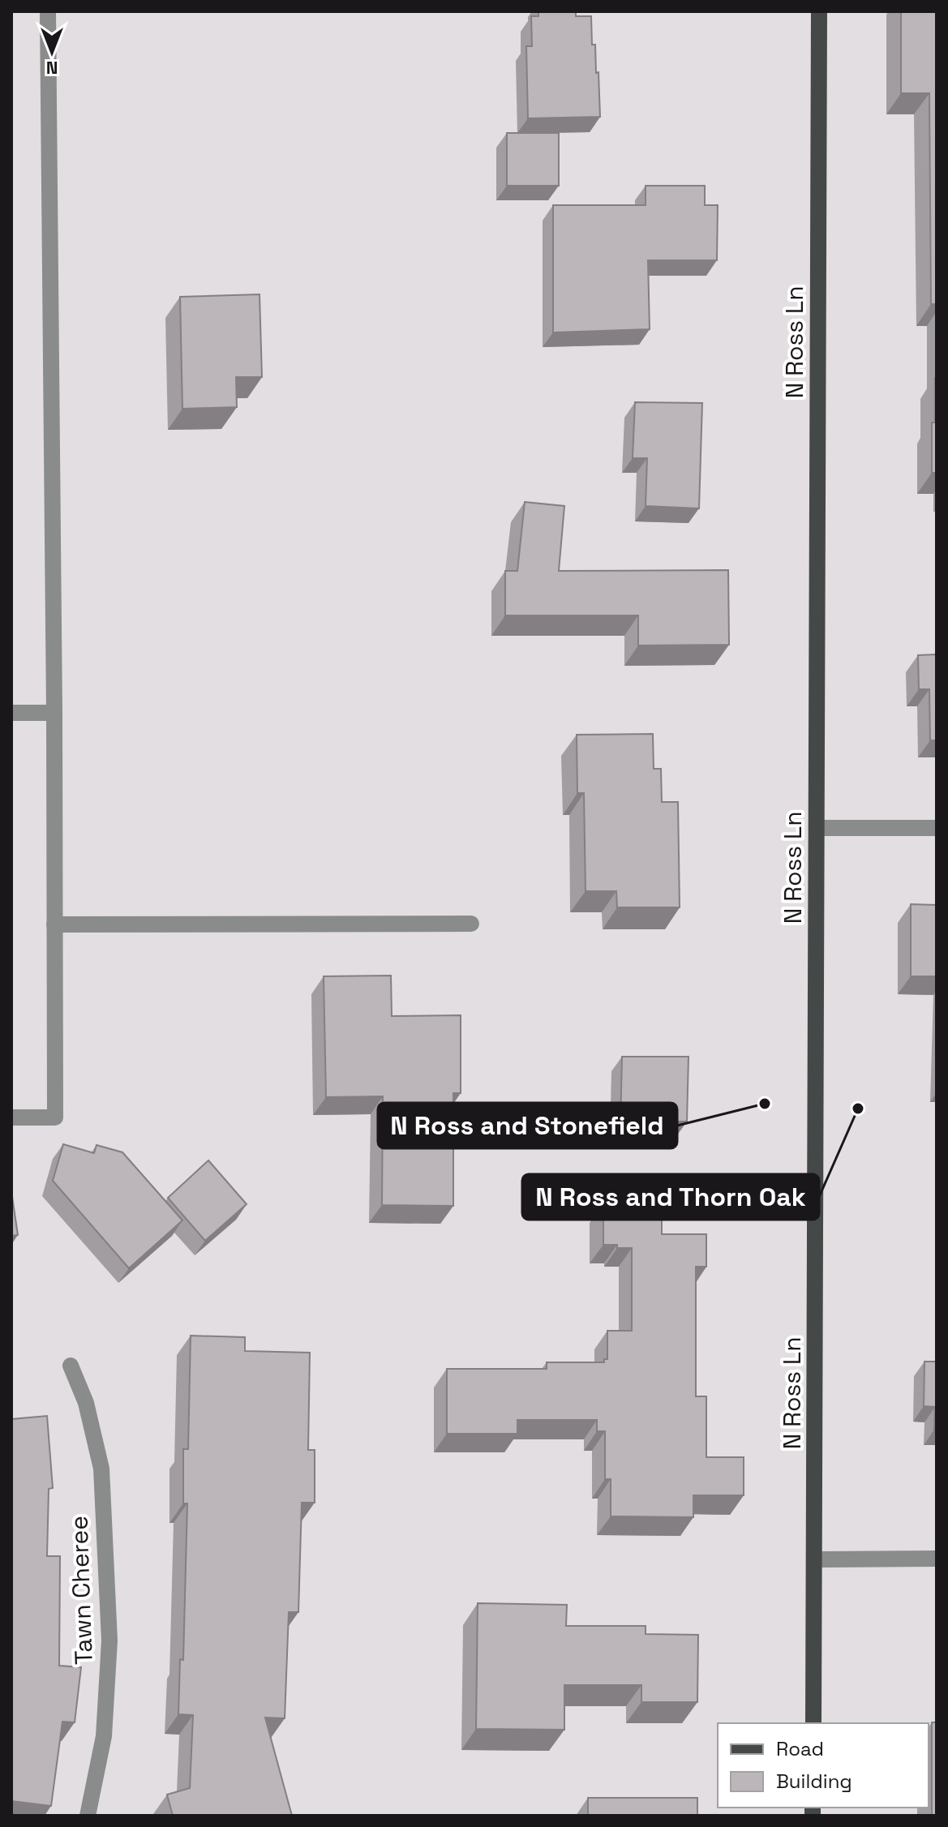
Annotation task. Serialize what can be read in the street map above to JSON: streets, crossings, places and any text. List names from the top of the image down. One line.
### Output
{"streets":{"main road":["N Ross Ln"],"street":["Tawn Cheree"]},"places":["N Ross and Stonefield","N Ross and Thorn Oak"],"legend":["Road","Building"],"north":"bottom"}
